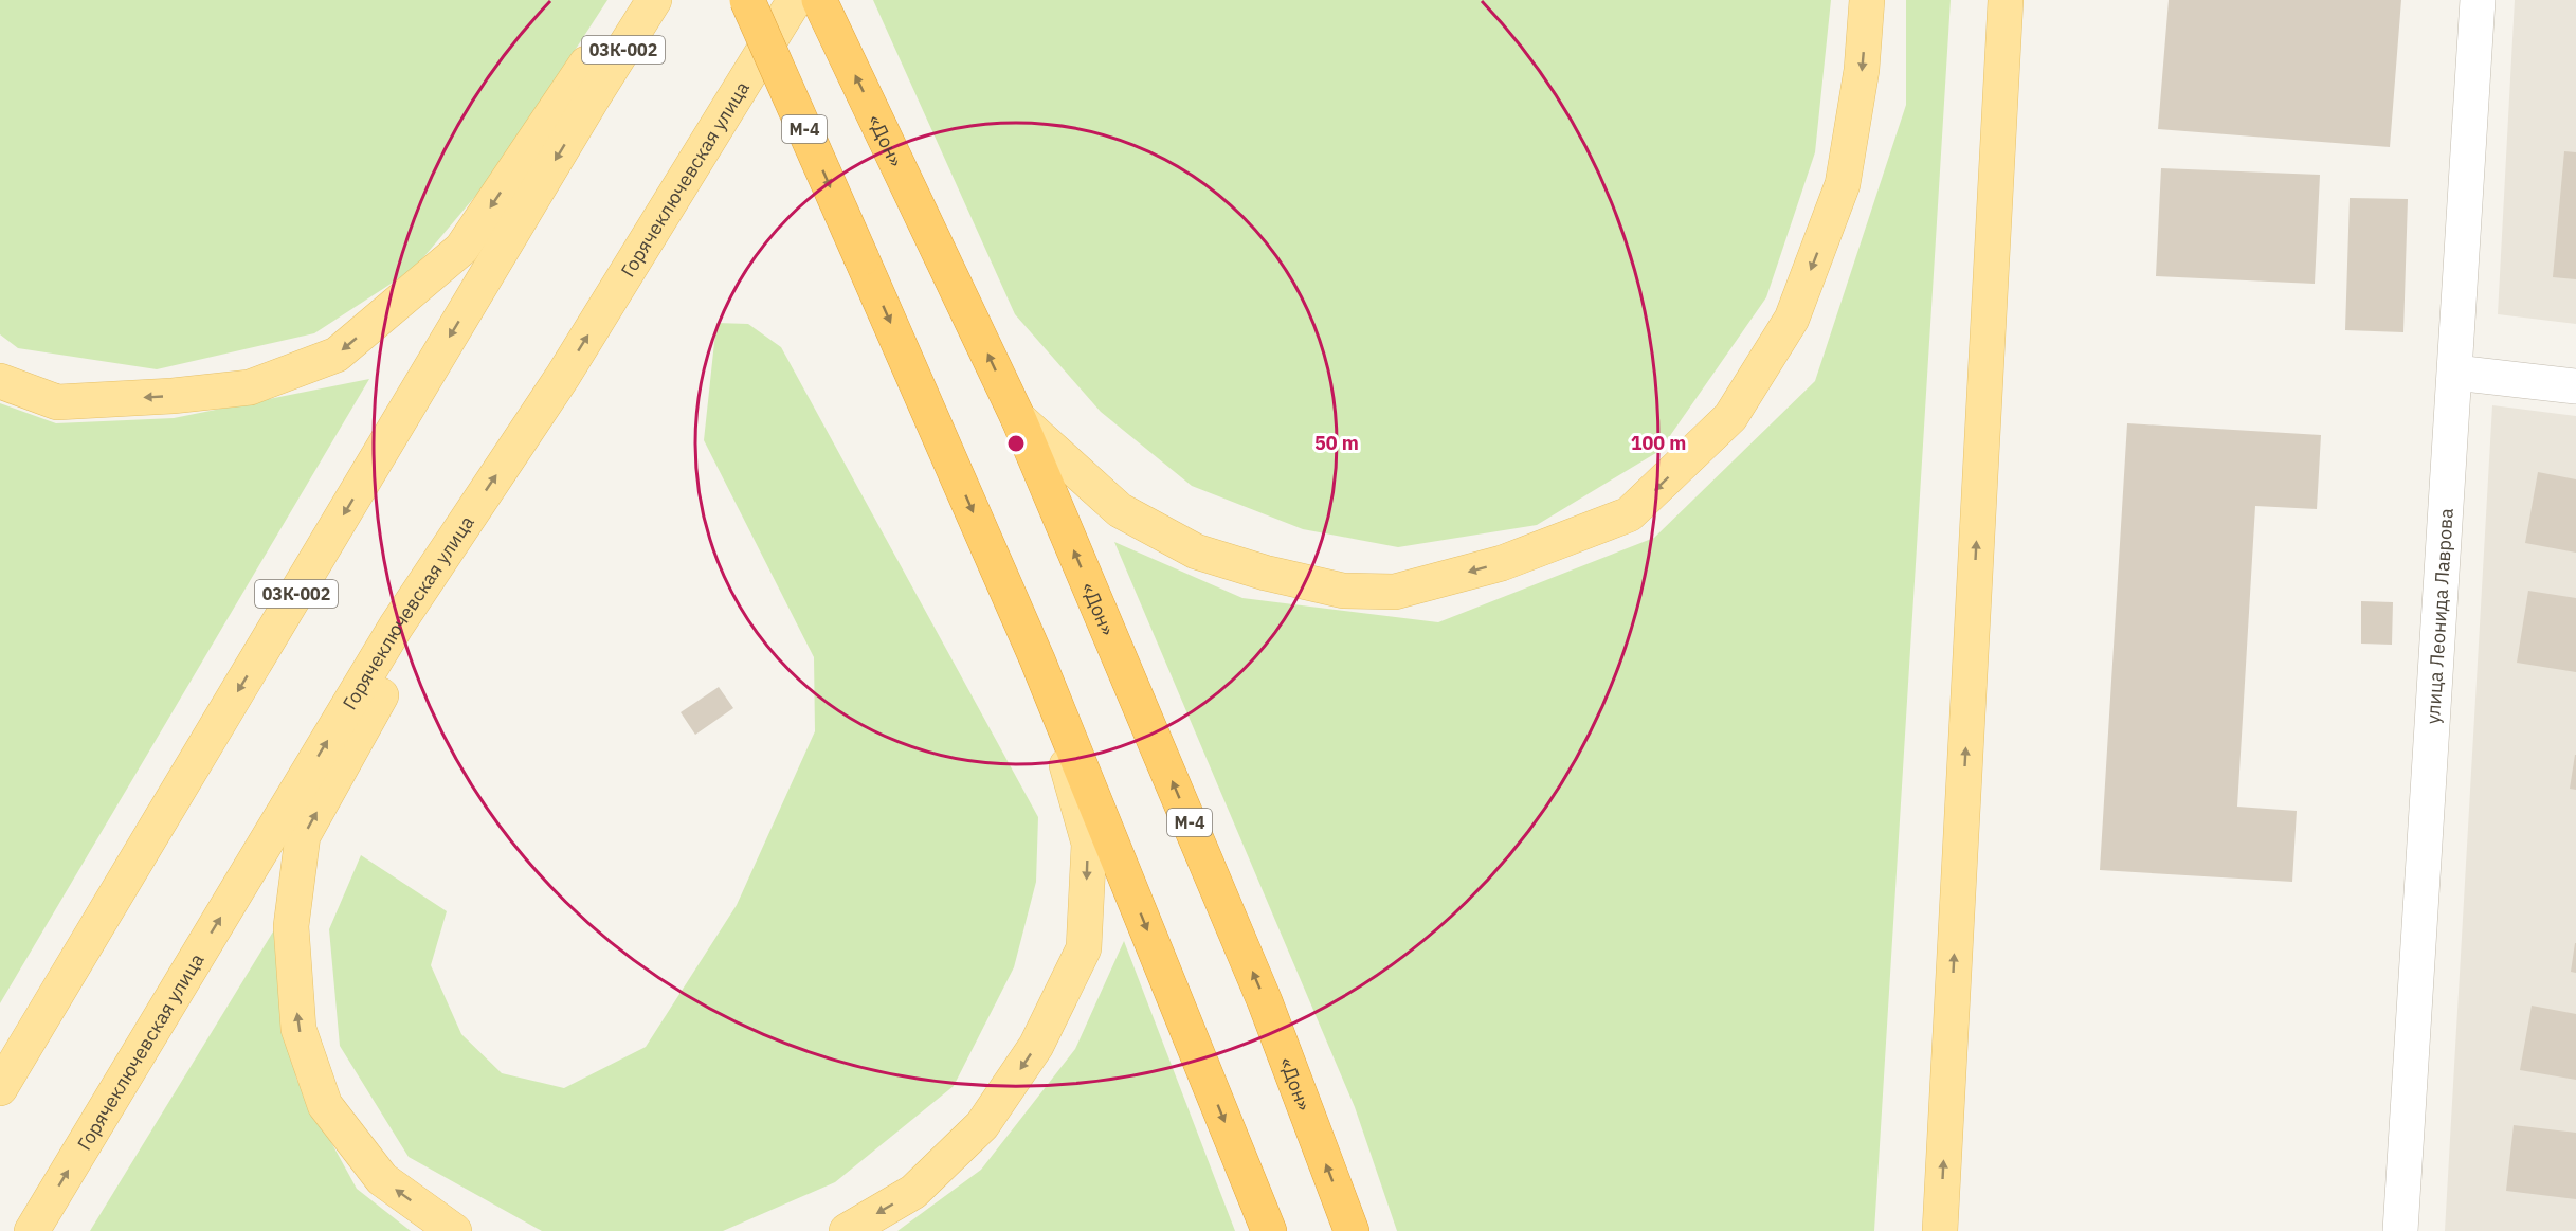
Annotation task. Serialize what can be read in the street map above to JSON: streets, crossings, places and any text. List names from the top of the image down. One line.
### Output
{"streets":{"highway":["М-4","«Дон»"],"main road":["03К-002","Горячеключевская улица"],"street":["улица Леонида Лаврова"]},"rings":["50 m","100 m"]}
